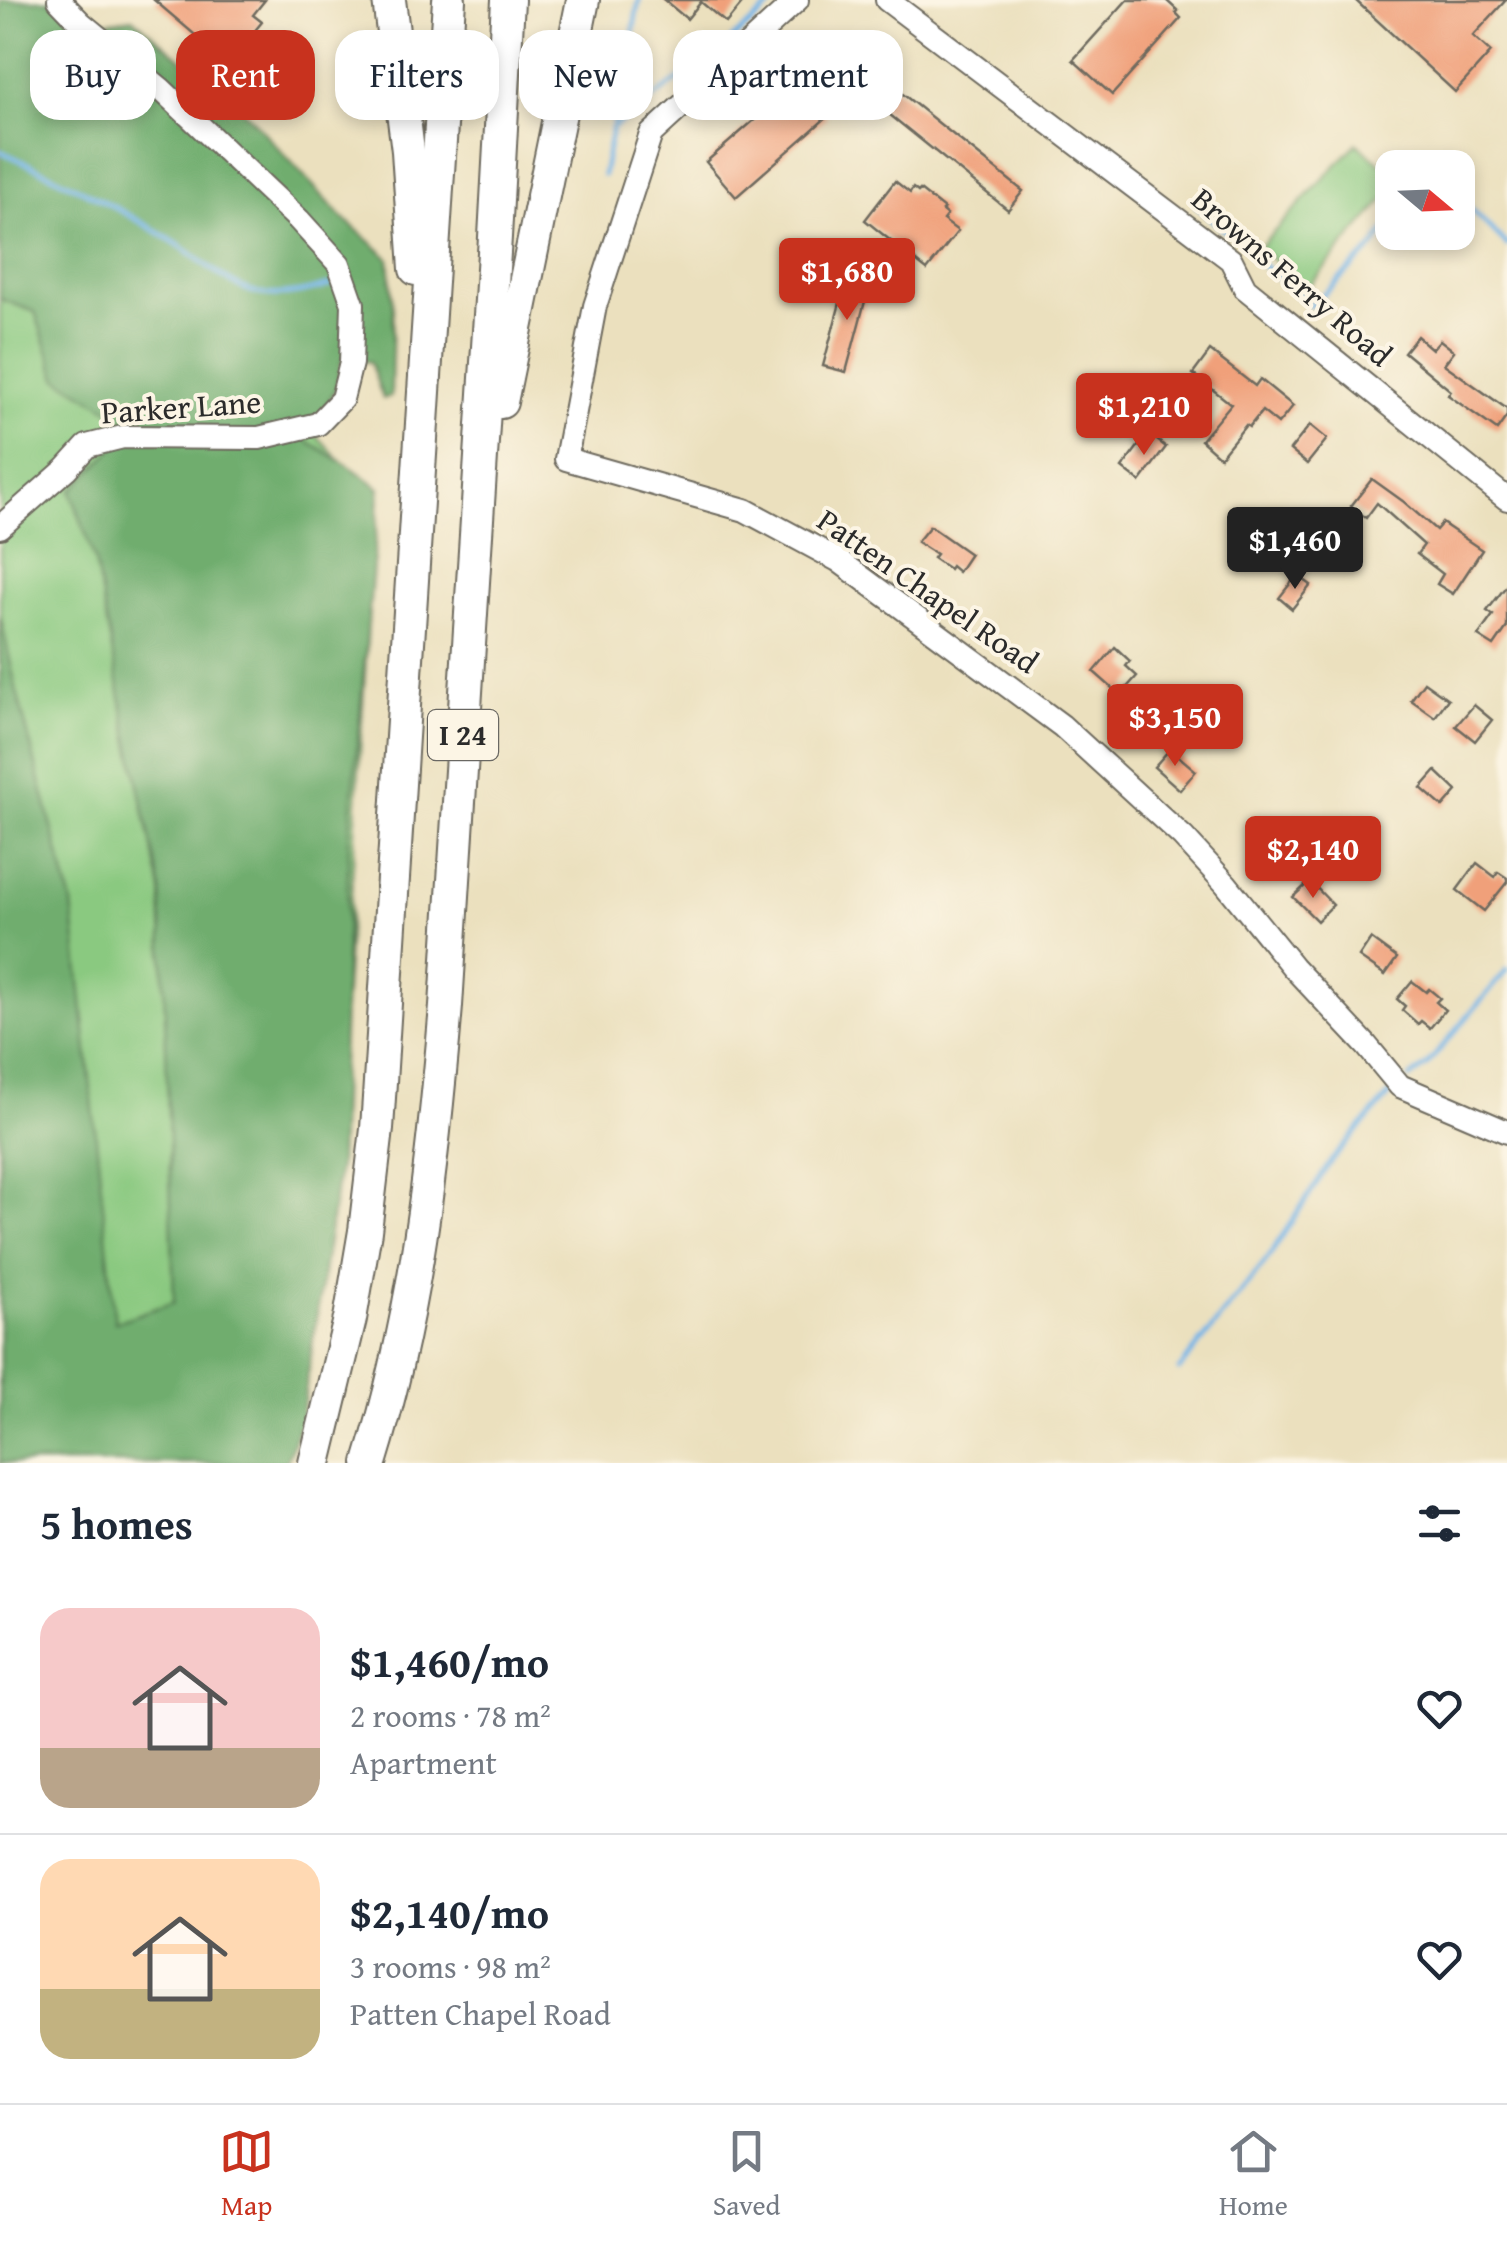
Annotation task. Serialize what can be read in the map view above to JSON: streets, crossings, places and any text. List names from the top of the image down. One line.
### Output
{"streets":{"highway":["I 24"],"street":["Browns Ferry Road","Parker Lane","Patten Chapel Road"]},"north":"right","page":{"chip":["Buy","Rent","Filters","New","Apartment"],"price":["$1,680","$1,210","$1,460","$3,150","$2,140"],"heading":"5 homes","list":[{"name":"$1,460/mo","note":"2 rooms · 78 m² · Apartment"},{"name":"$2,140/mo","note":"3 rooms · 98 m² · Patten Chapel Road"}],"tabs":["Map","Saved","Home"]}}
